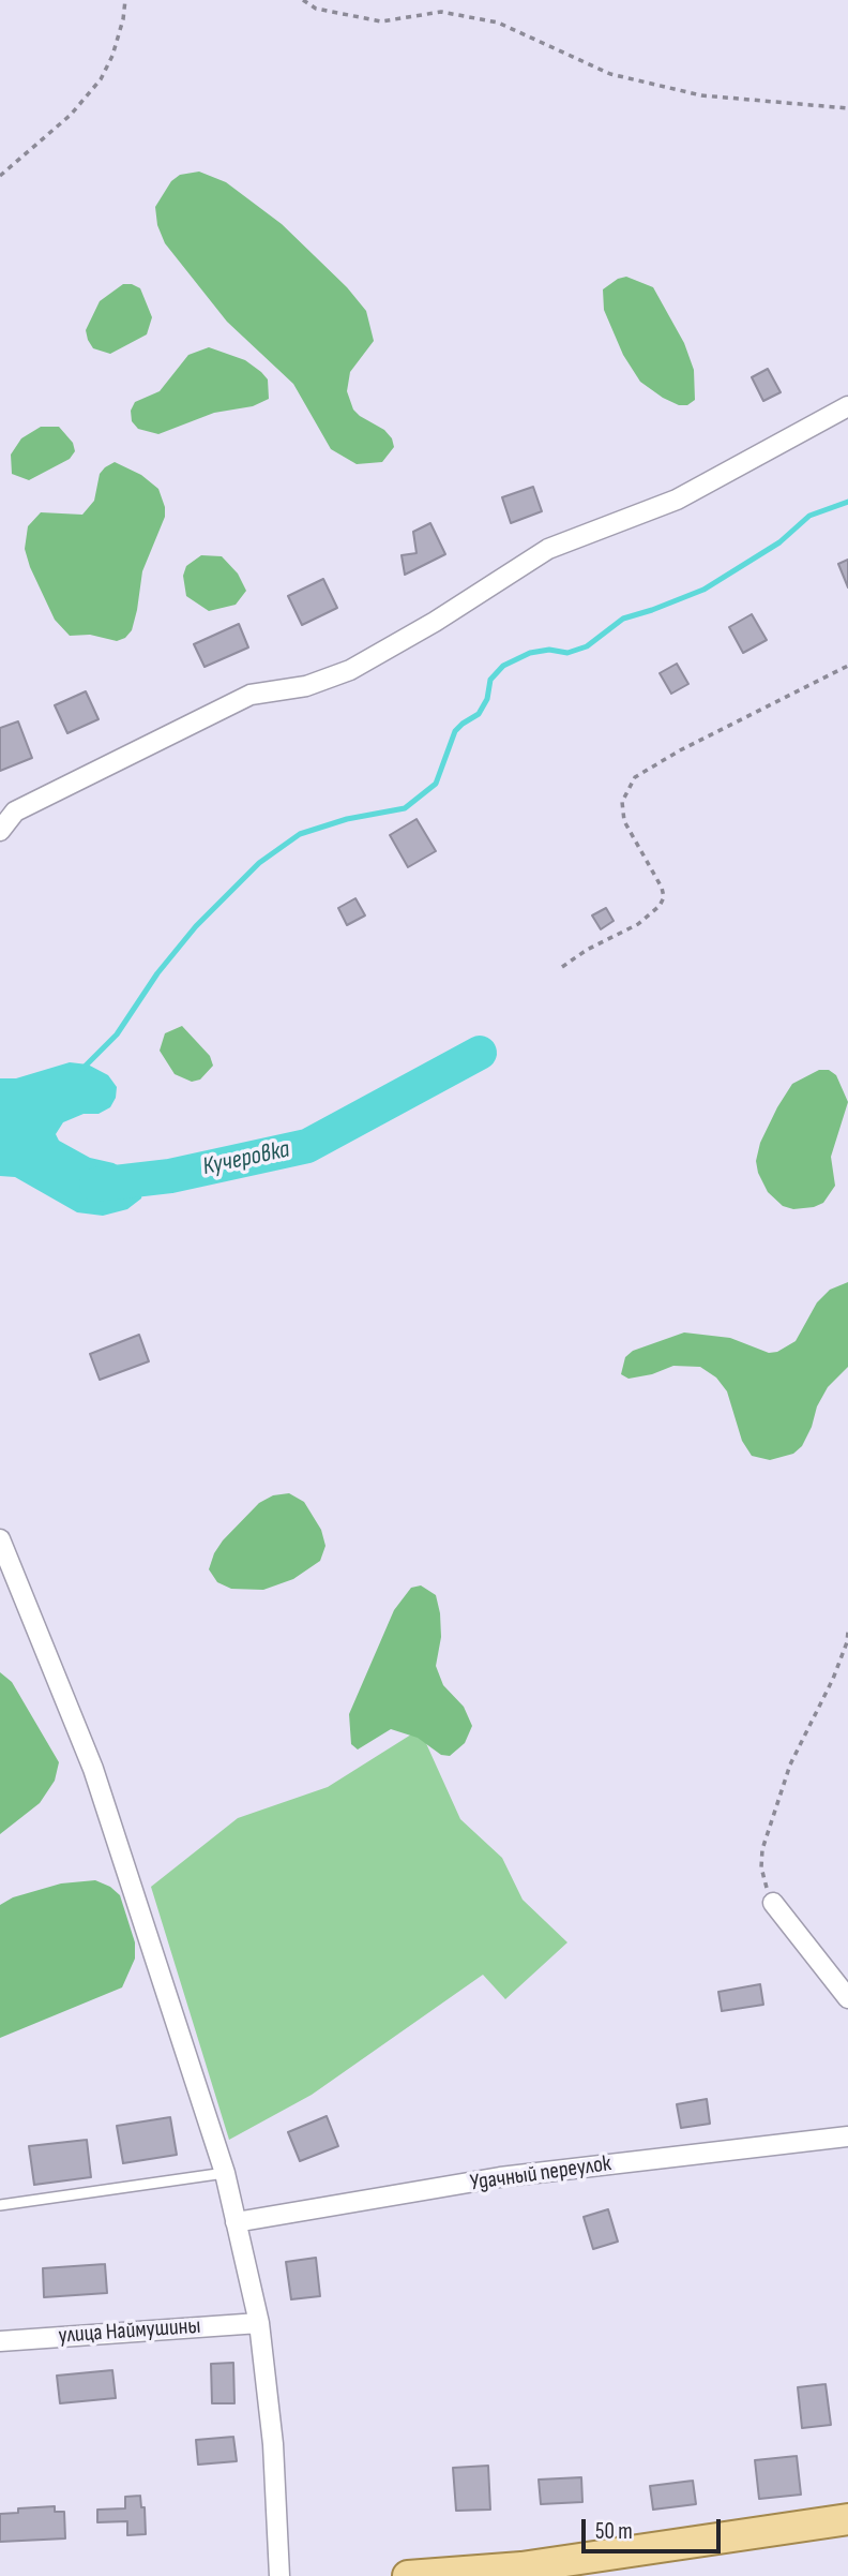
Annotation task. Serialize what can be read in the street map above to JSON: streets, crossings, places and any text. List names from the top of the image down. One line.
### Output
{"streets":{"street":["Удачный переулок","улица Наймушины"]},"water":["Кучеровка"],"scale_bar":"50 m"}
